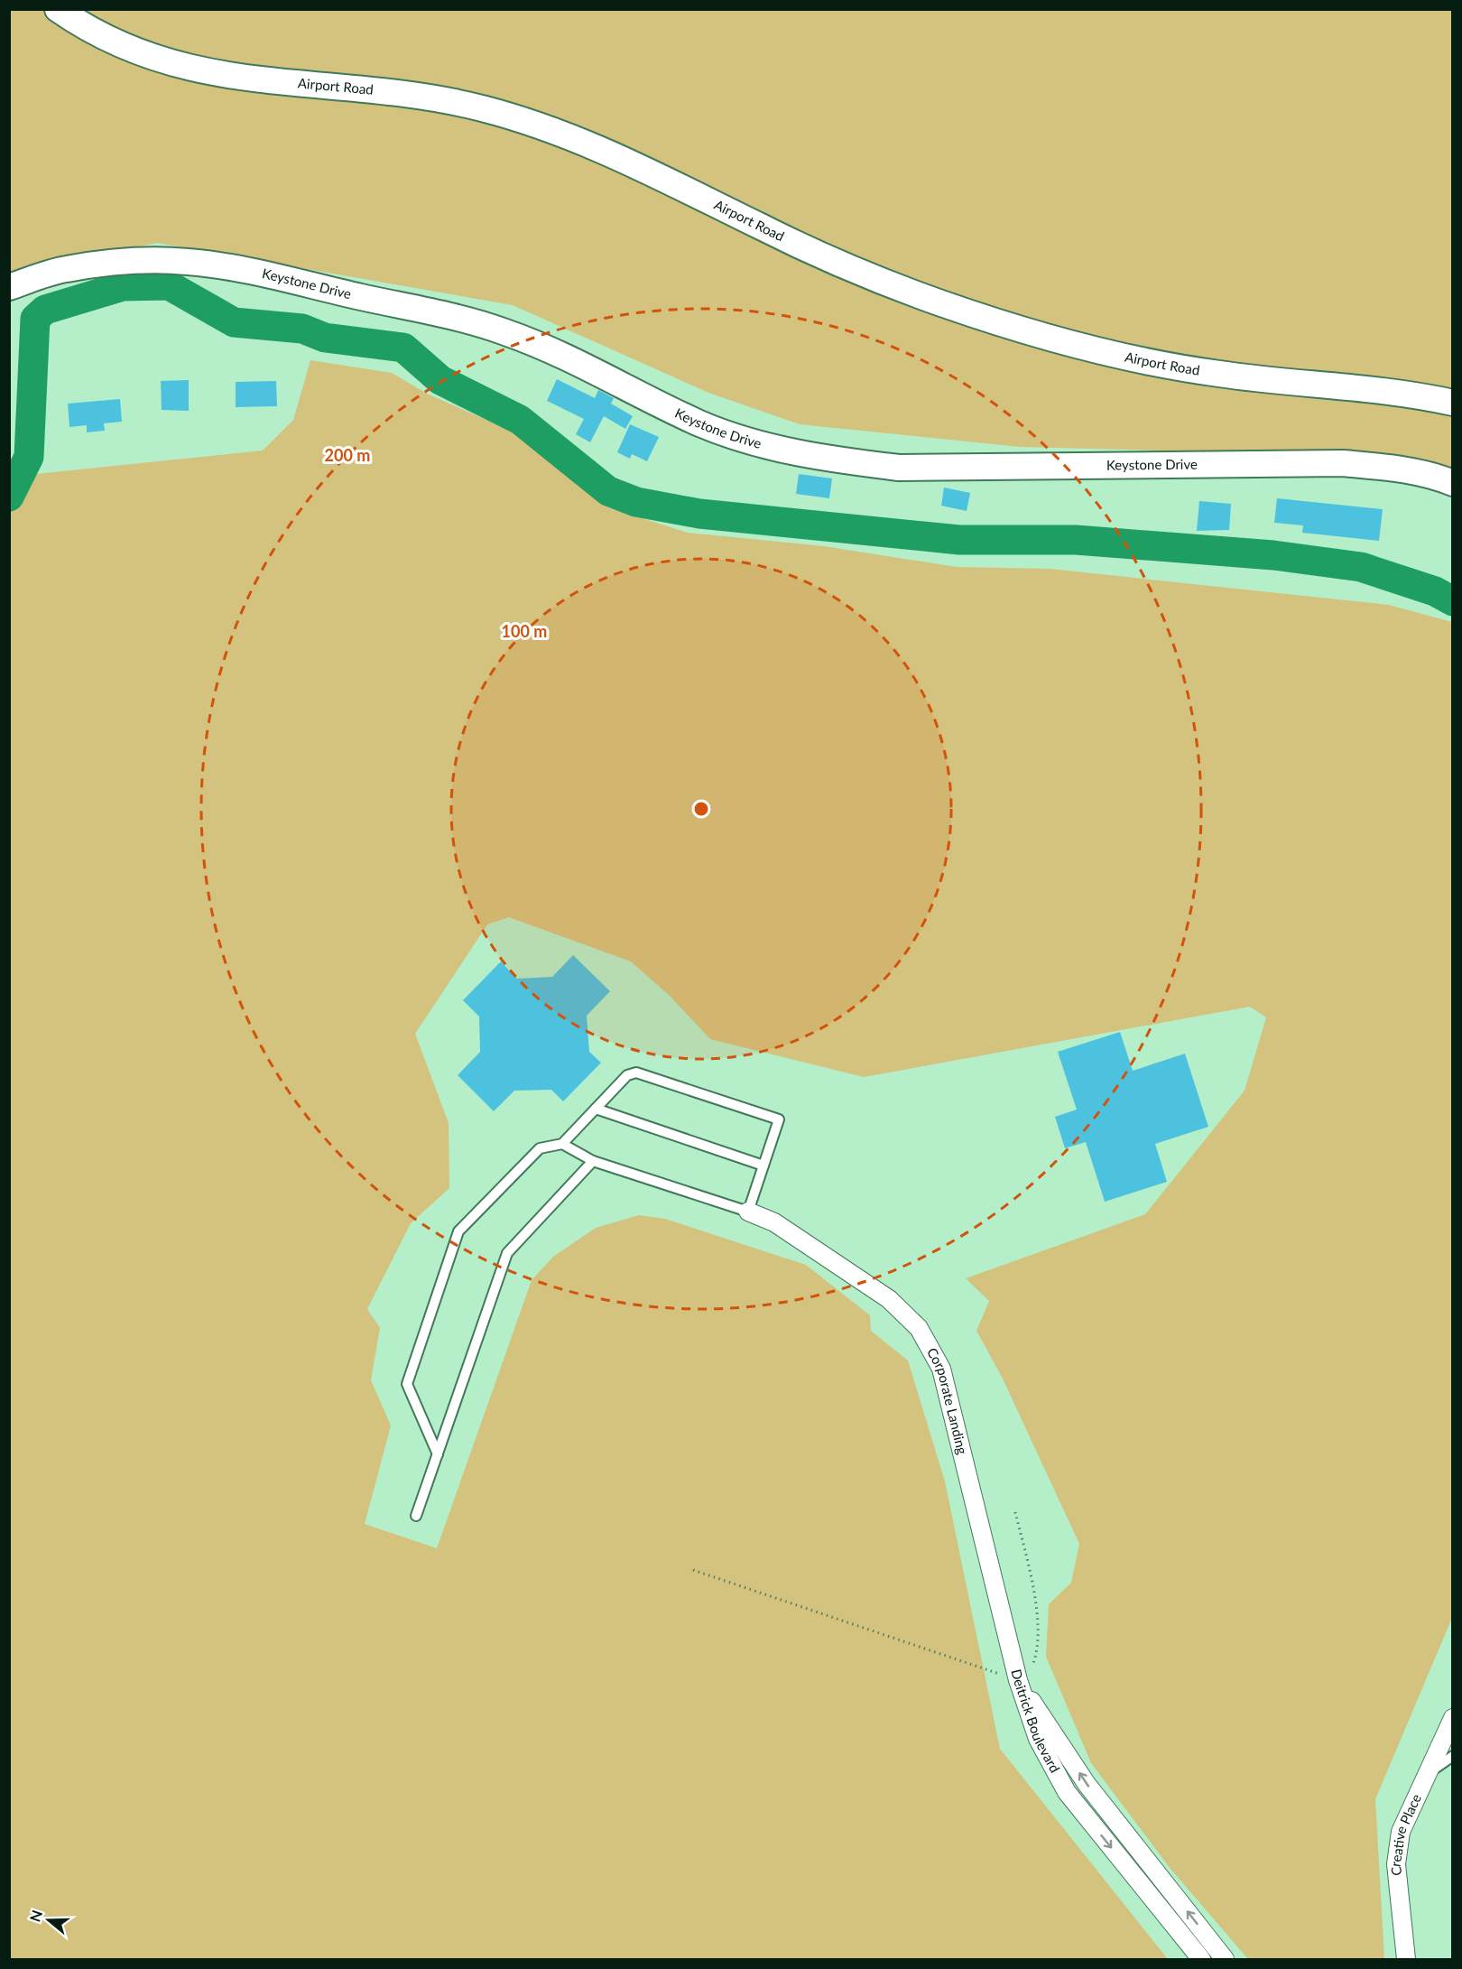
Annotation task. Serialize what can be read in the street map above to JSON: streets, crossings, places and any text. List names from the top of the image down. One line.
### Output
{"streets":{"street":["Airport Road","Keystone Drive","Corporate Landing","Deitrick Boulevard","Creative Place"]},"crossings":[["Corporate Landing","Deitrick Boulevard"]],"north":"left","rings":["200 m","100 m"]}
